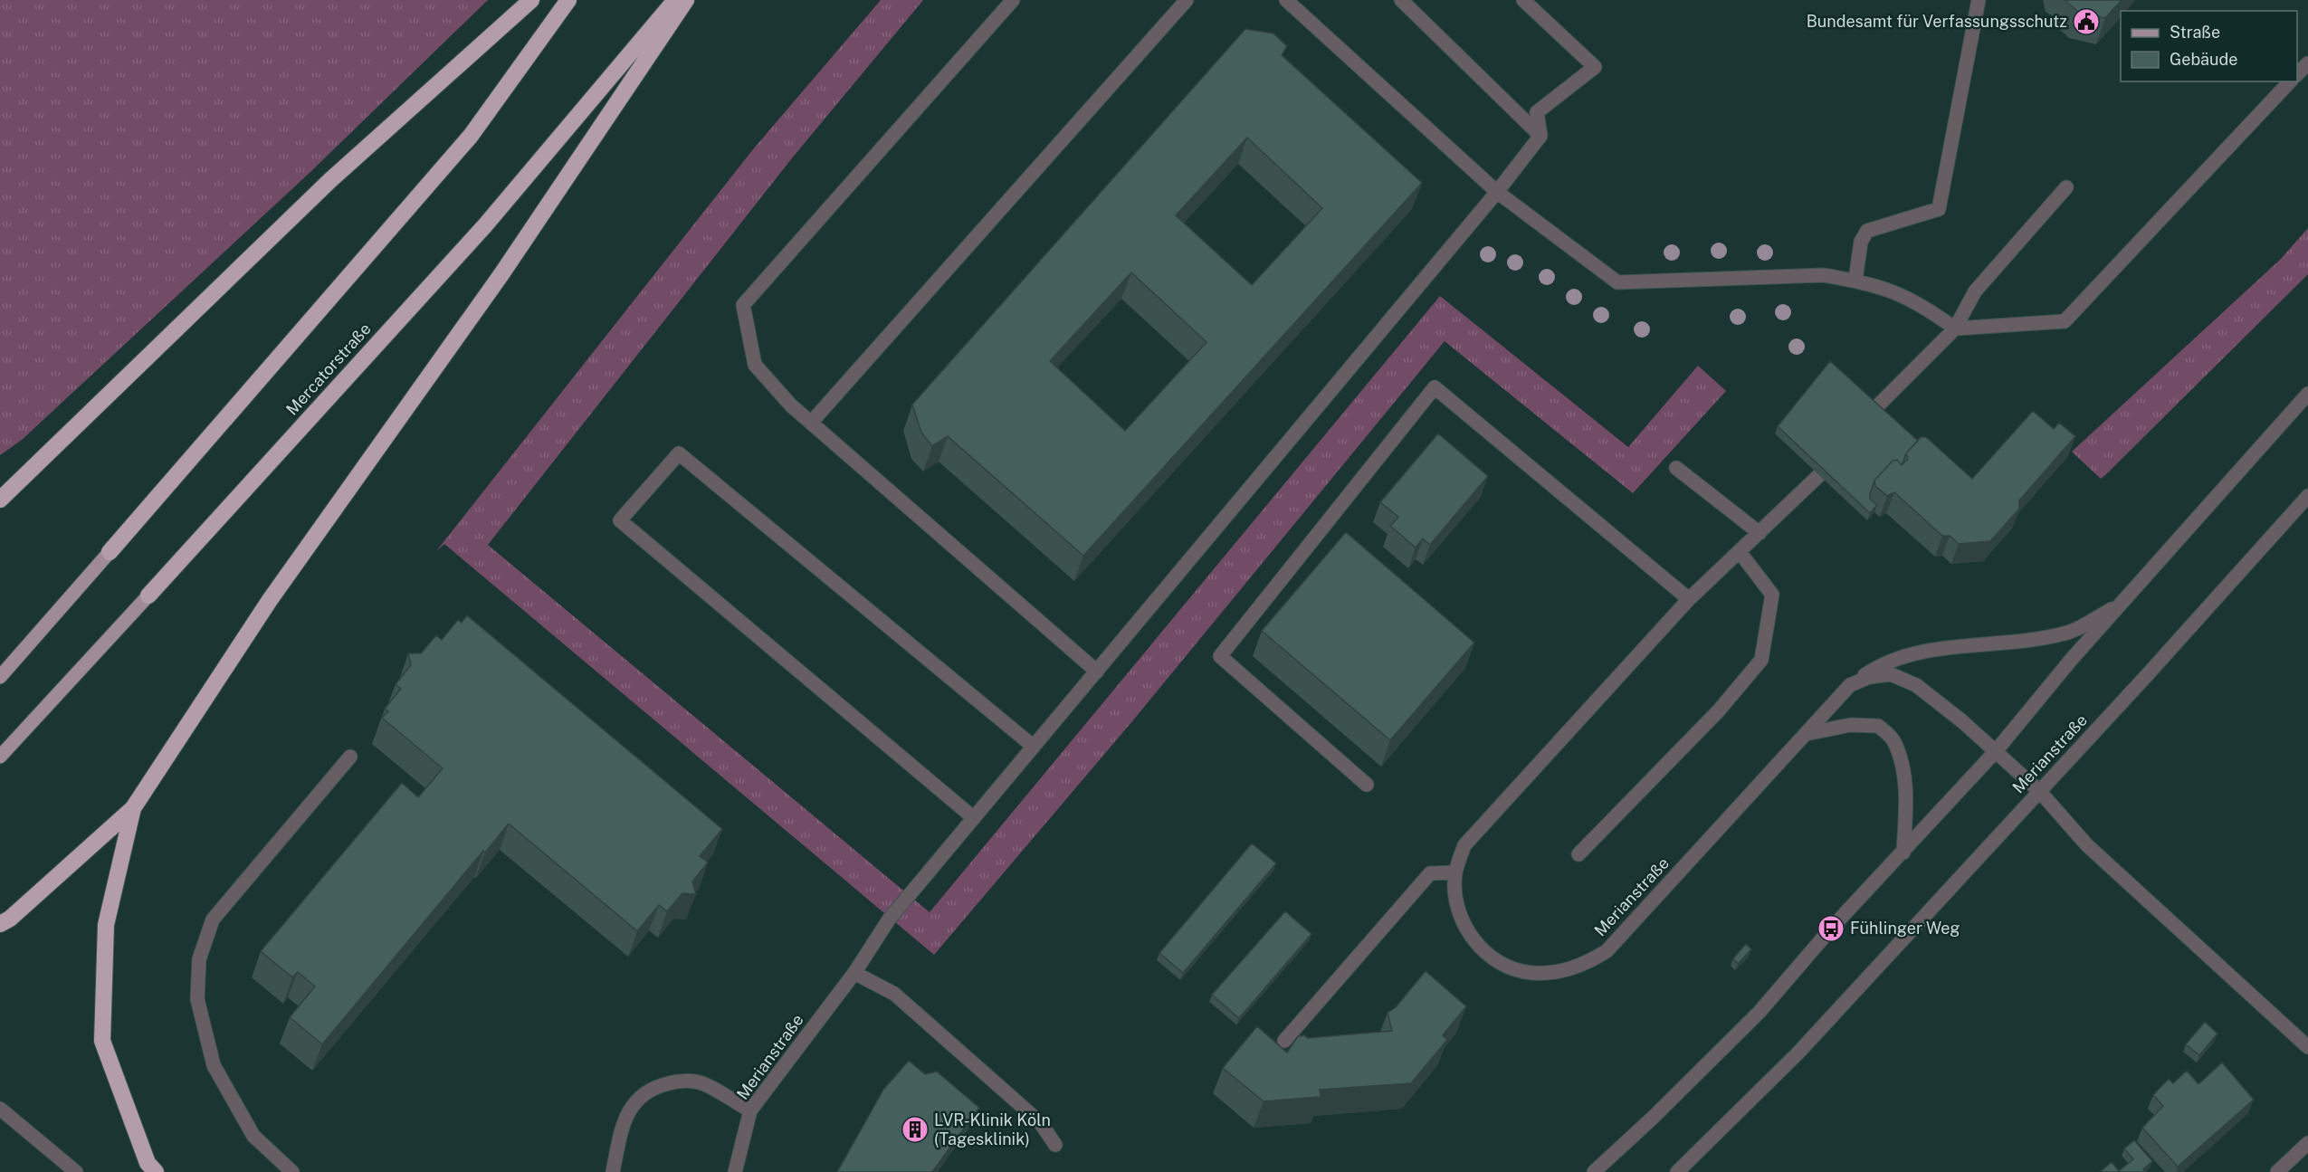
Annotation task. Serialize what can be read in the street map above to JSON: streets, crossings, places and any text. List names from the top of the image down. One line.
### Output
{"streets":{"highway":["Mercatorstraße"],"street":["Merianstraße"]},"places":{"public building":["Bundesamt für Verfassungsschutz"],"bus stop":["Fühlinger Weg"],"building":["LVR-Klinik Köln (Tagesklinik)"]},"legend":["Straße","Gebäude"]}
